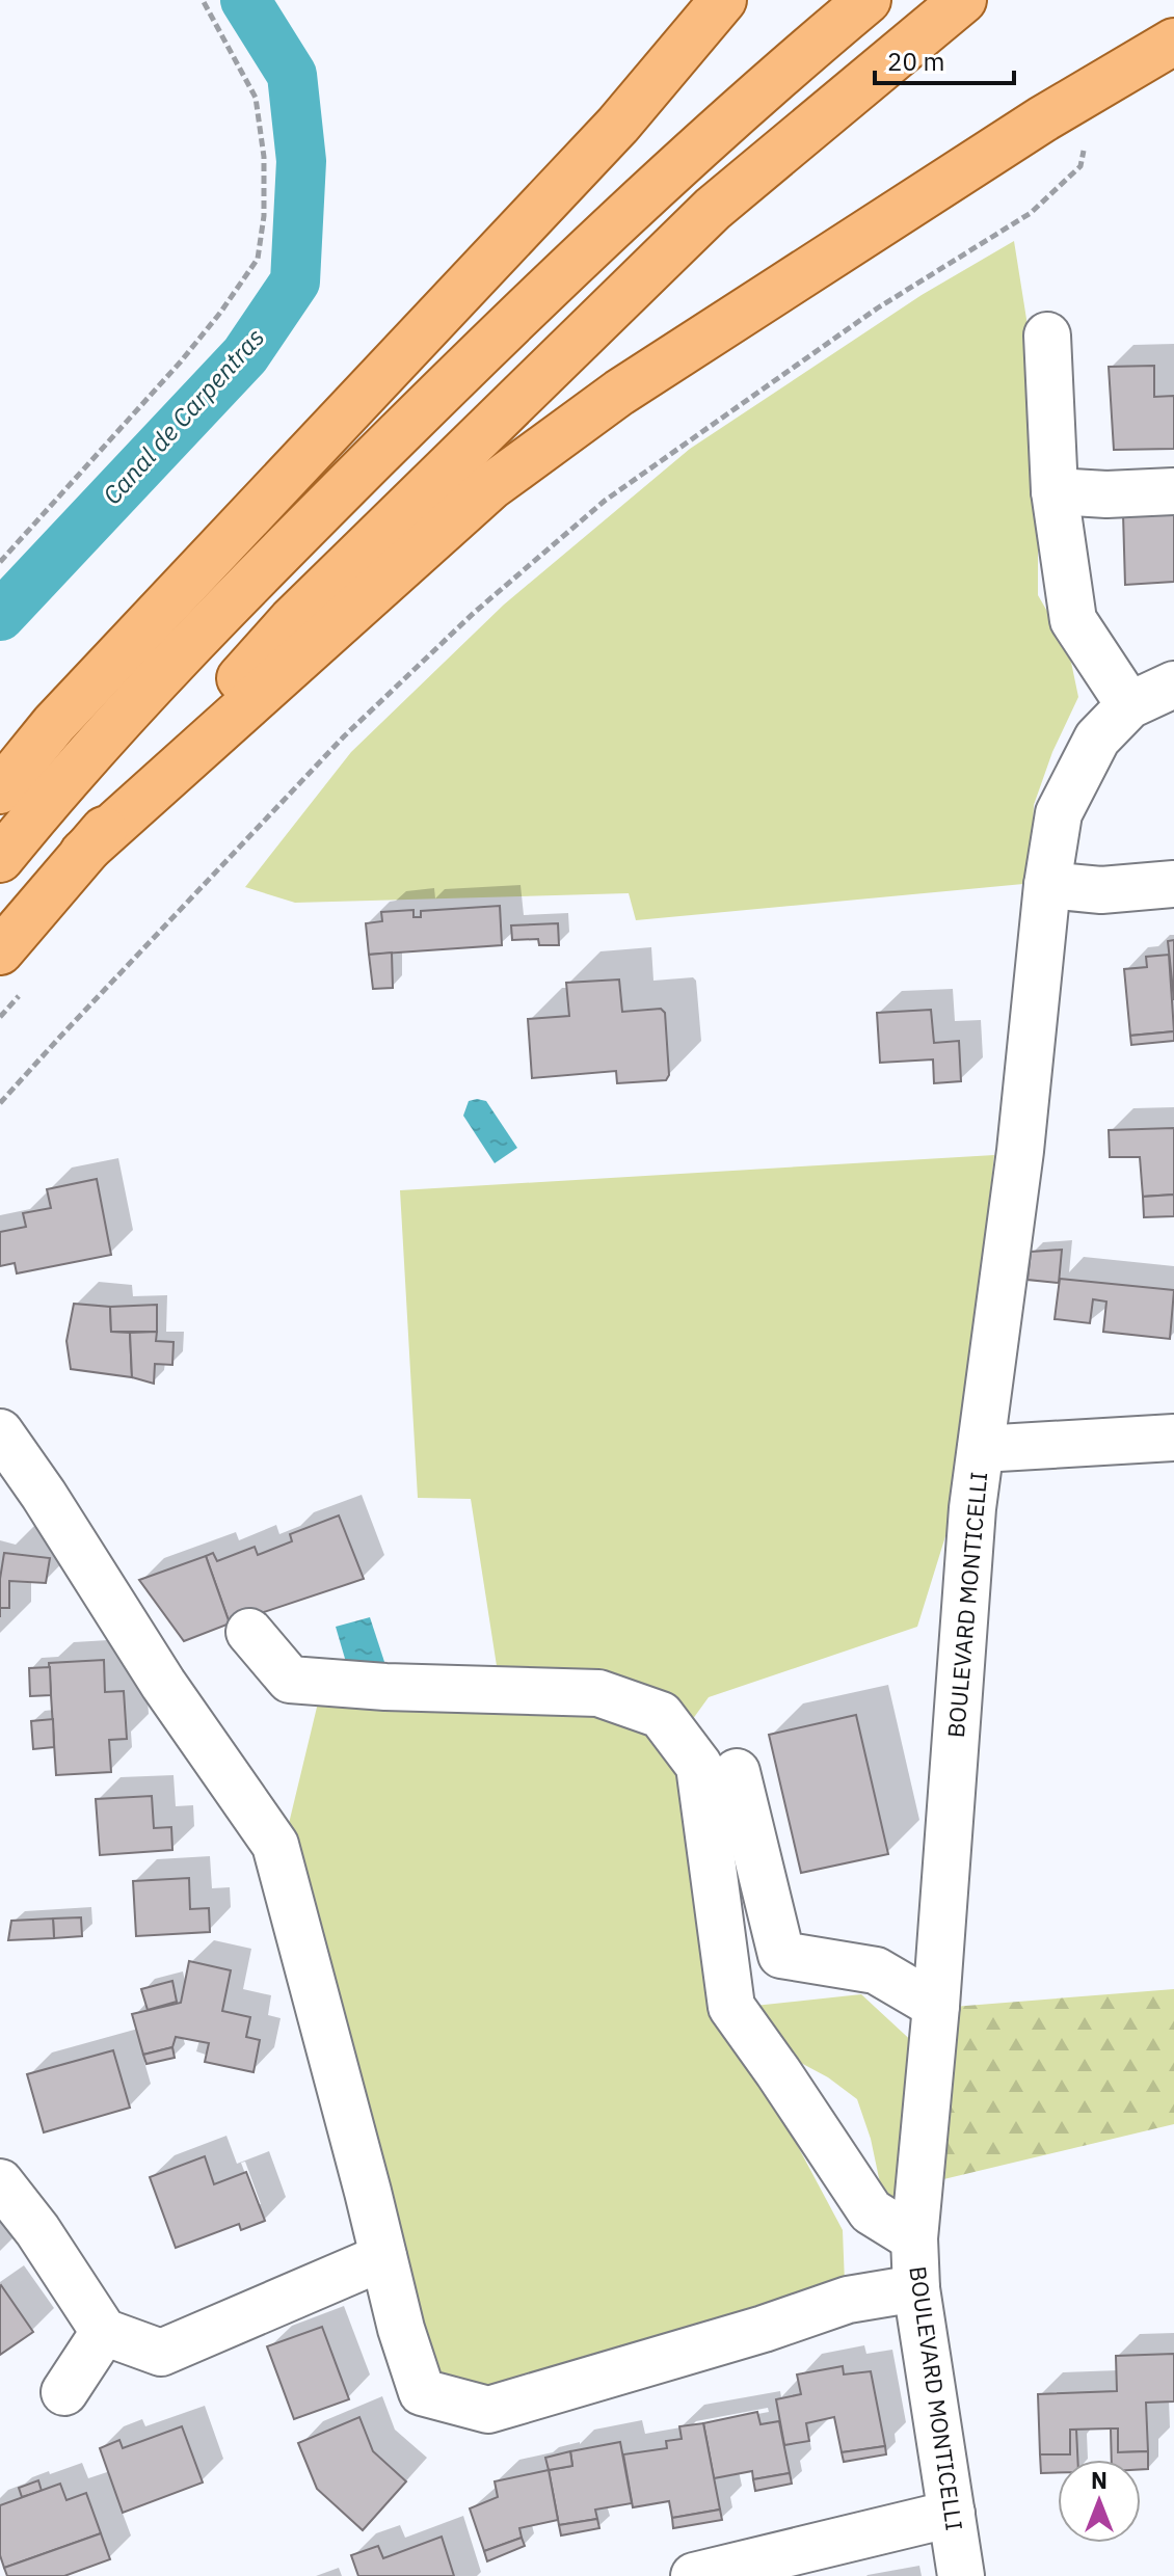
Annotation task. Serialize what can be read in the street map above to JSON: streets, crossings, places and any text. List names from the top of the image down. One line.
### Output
{"streets":{"street":["BOULEVARD MONTICELLI"]},"water":["Canal de Carpentras"],"scale_bar":"20 m","north":"top"}
